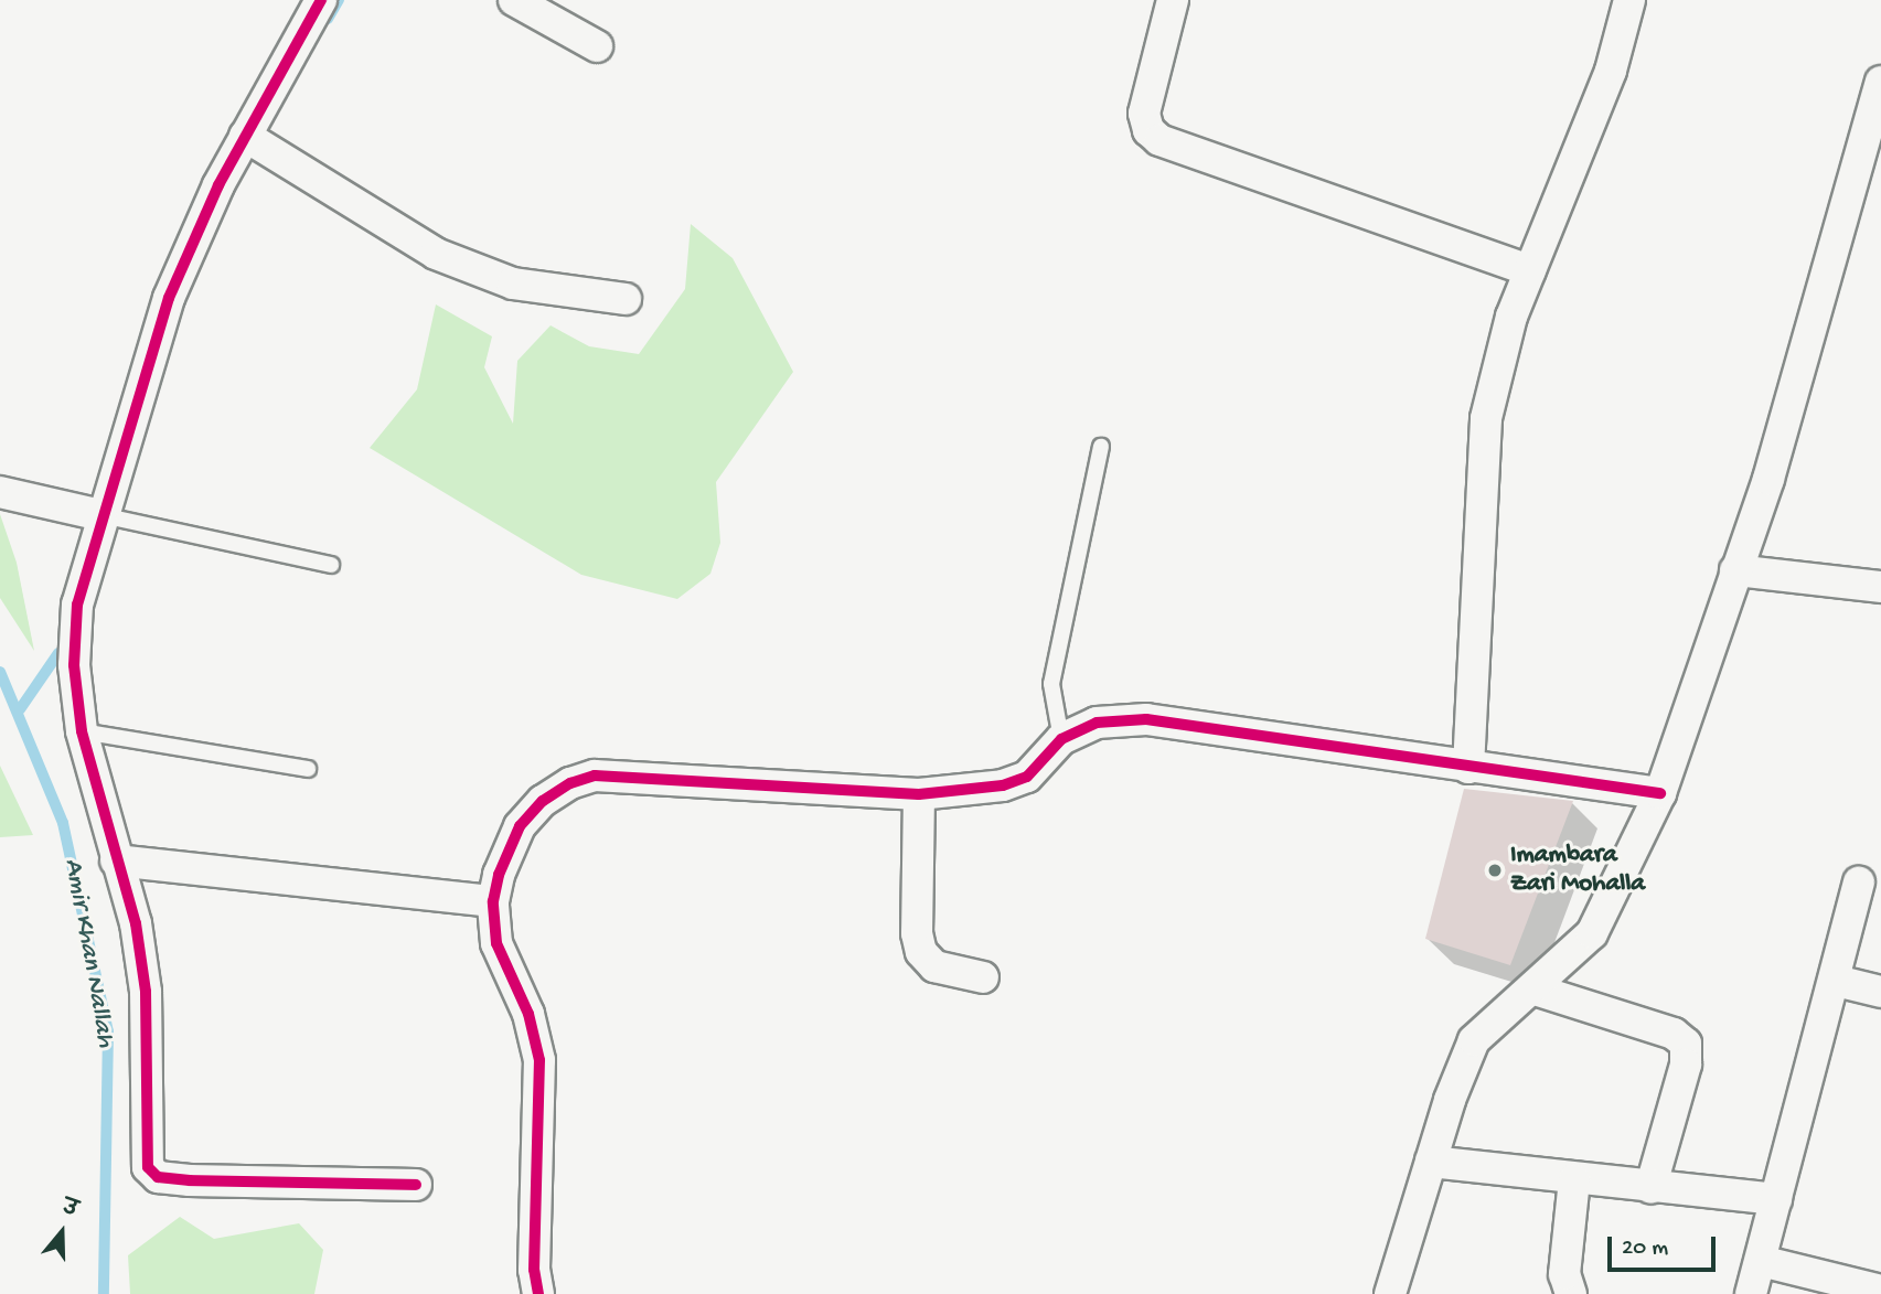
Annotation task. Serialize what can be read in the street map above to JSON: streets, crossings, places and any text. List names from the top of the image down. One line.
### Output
{"water":["Amir Khan Nallah"],"places":["Imambara Zari Mohalla"],"scale_bar":"20 m","north":"top"}
